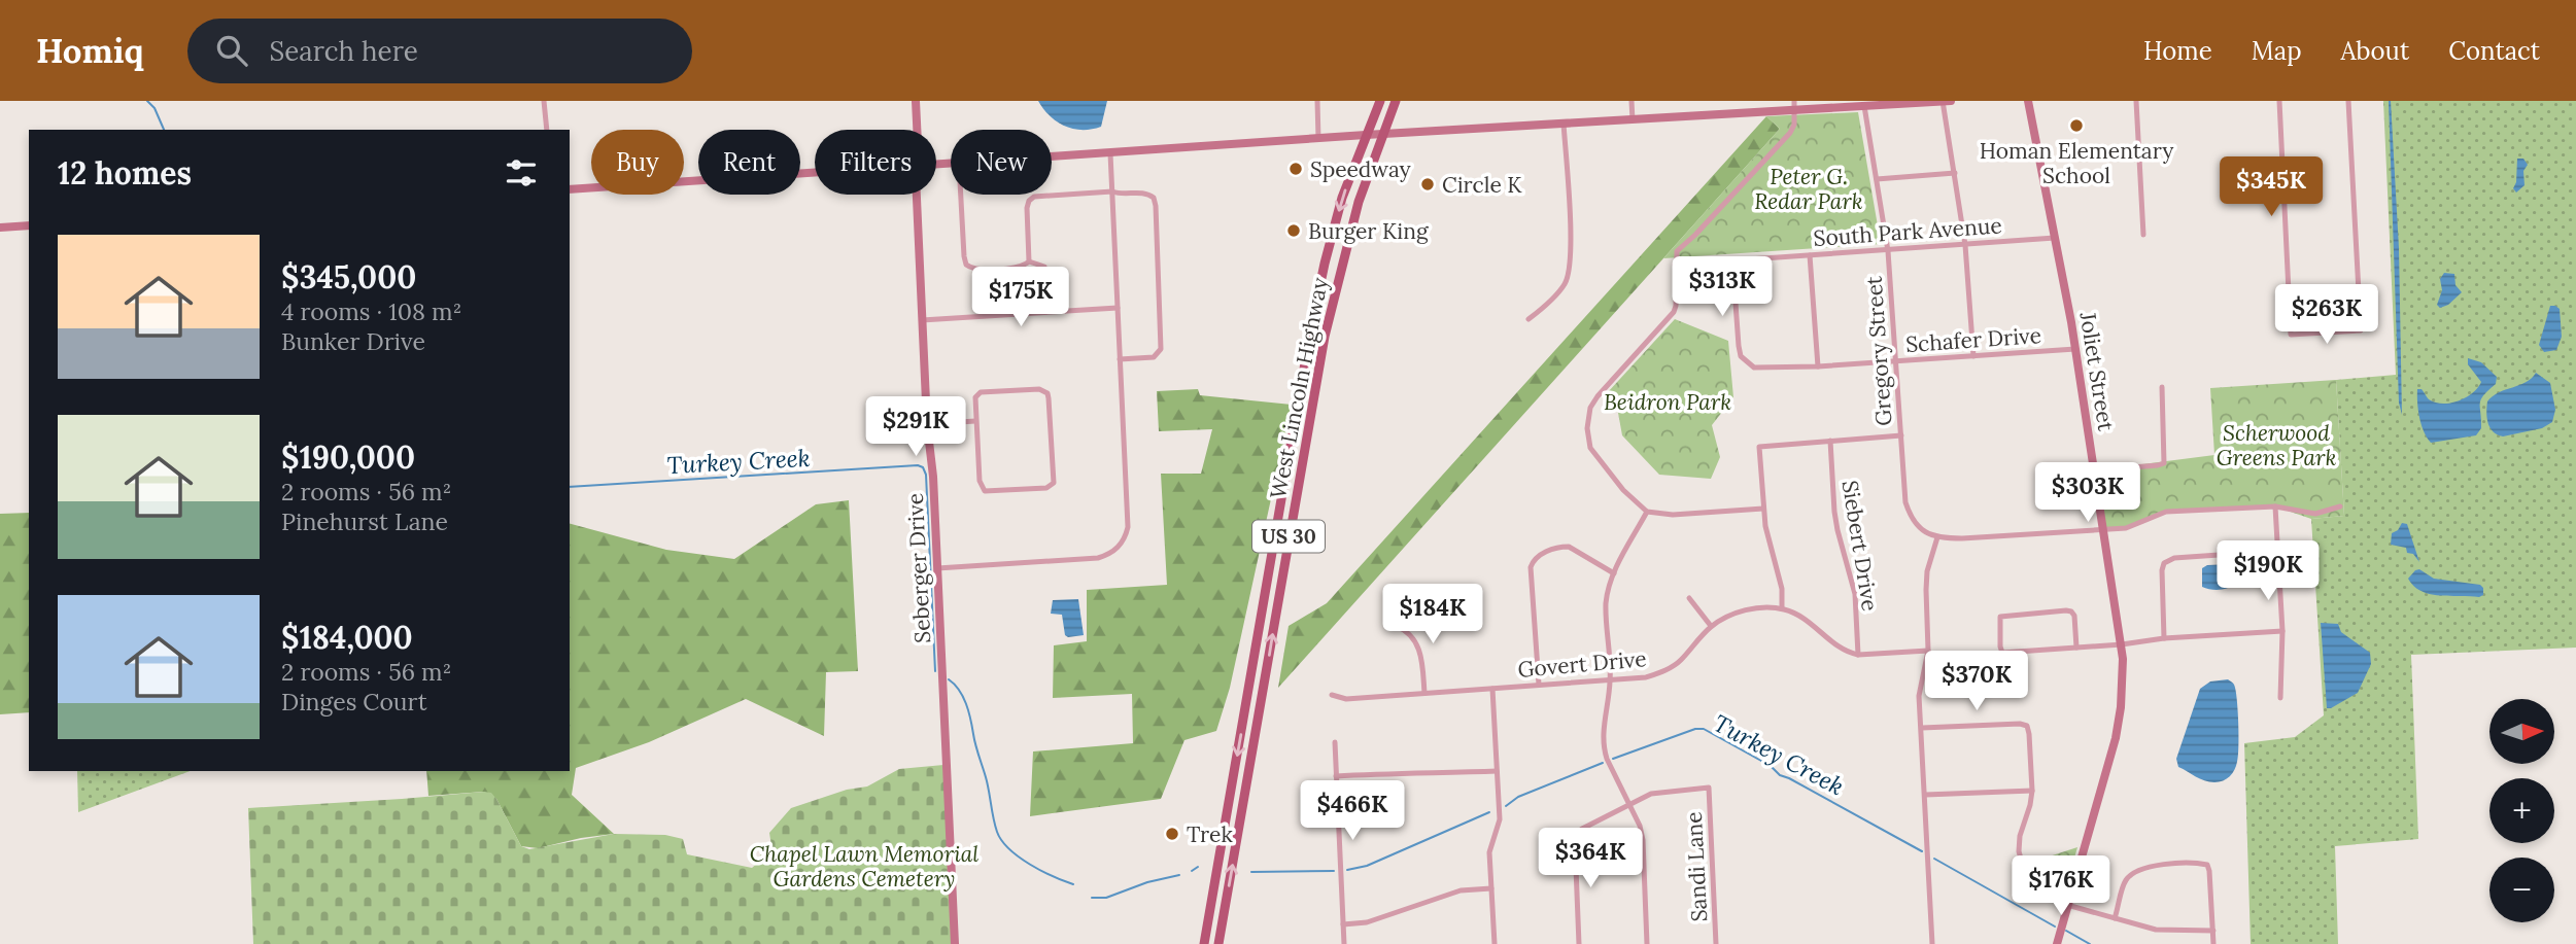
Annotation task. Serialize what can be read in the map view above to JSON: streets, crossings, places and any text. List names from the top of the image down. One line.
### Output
{"streets":{"main road":["West Lincoln Highway","US 30"],"street":["South Park Avenue","Schafer Drive","Gregory Street","Joliet Street","Siebert Drive","Seberger Drive","Govert Drive","Sandi Lane"]},"crossings":[["South Park Avenue","Schafer Drive"],["South Park Avenue","Gregory Street"],["South Park Avenue","Joliet Street"],["Schafer Drive","Gregory Street"],["Schafer Drive","Joliet Street"]],"water":["Turkey Creek"],"parks":["Peter G. Redar Park","Beidron Park","Scherwood Greens Park","Chapel Lawn Memorial Gardens Cemetery"],"places":["Homan Elementary School","Speedway","Circle K","Burger King","Trek"],"north":"right","page":{"header":"Homiq","search":"Search here","nav":["Home","Map","About","Contact"],"chip":["Buy","Rent","Filters","New"],"heading":"12 homes","price":["$345K","$313K","$175K","$263K","$291K","$303K","$190K","$184K","$370K","$466K","$364K","$176K"],"list":[{"name":"$345,000","note":"4 rooms · 108 m² · Bunker Drive"},{"name":"$190,000","note":"2 rooms · 56 m² · Pinehurst Lane"},{"name":"$184,000","note":"2 rooms · 56 m² · Dinges Court"}],"map_buttons":["+","−"]}}
